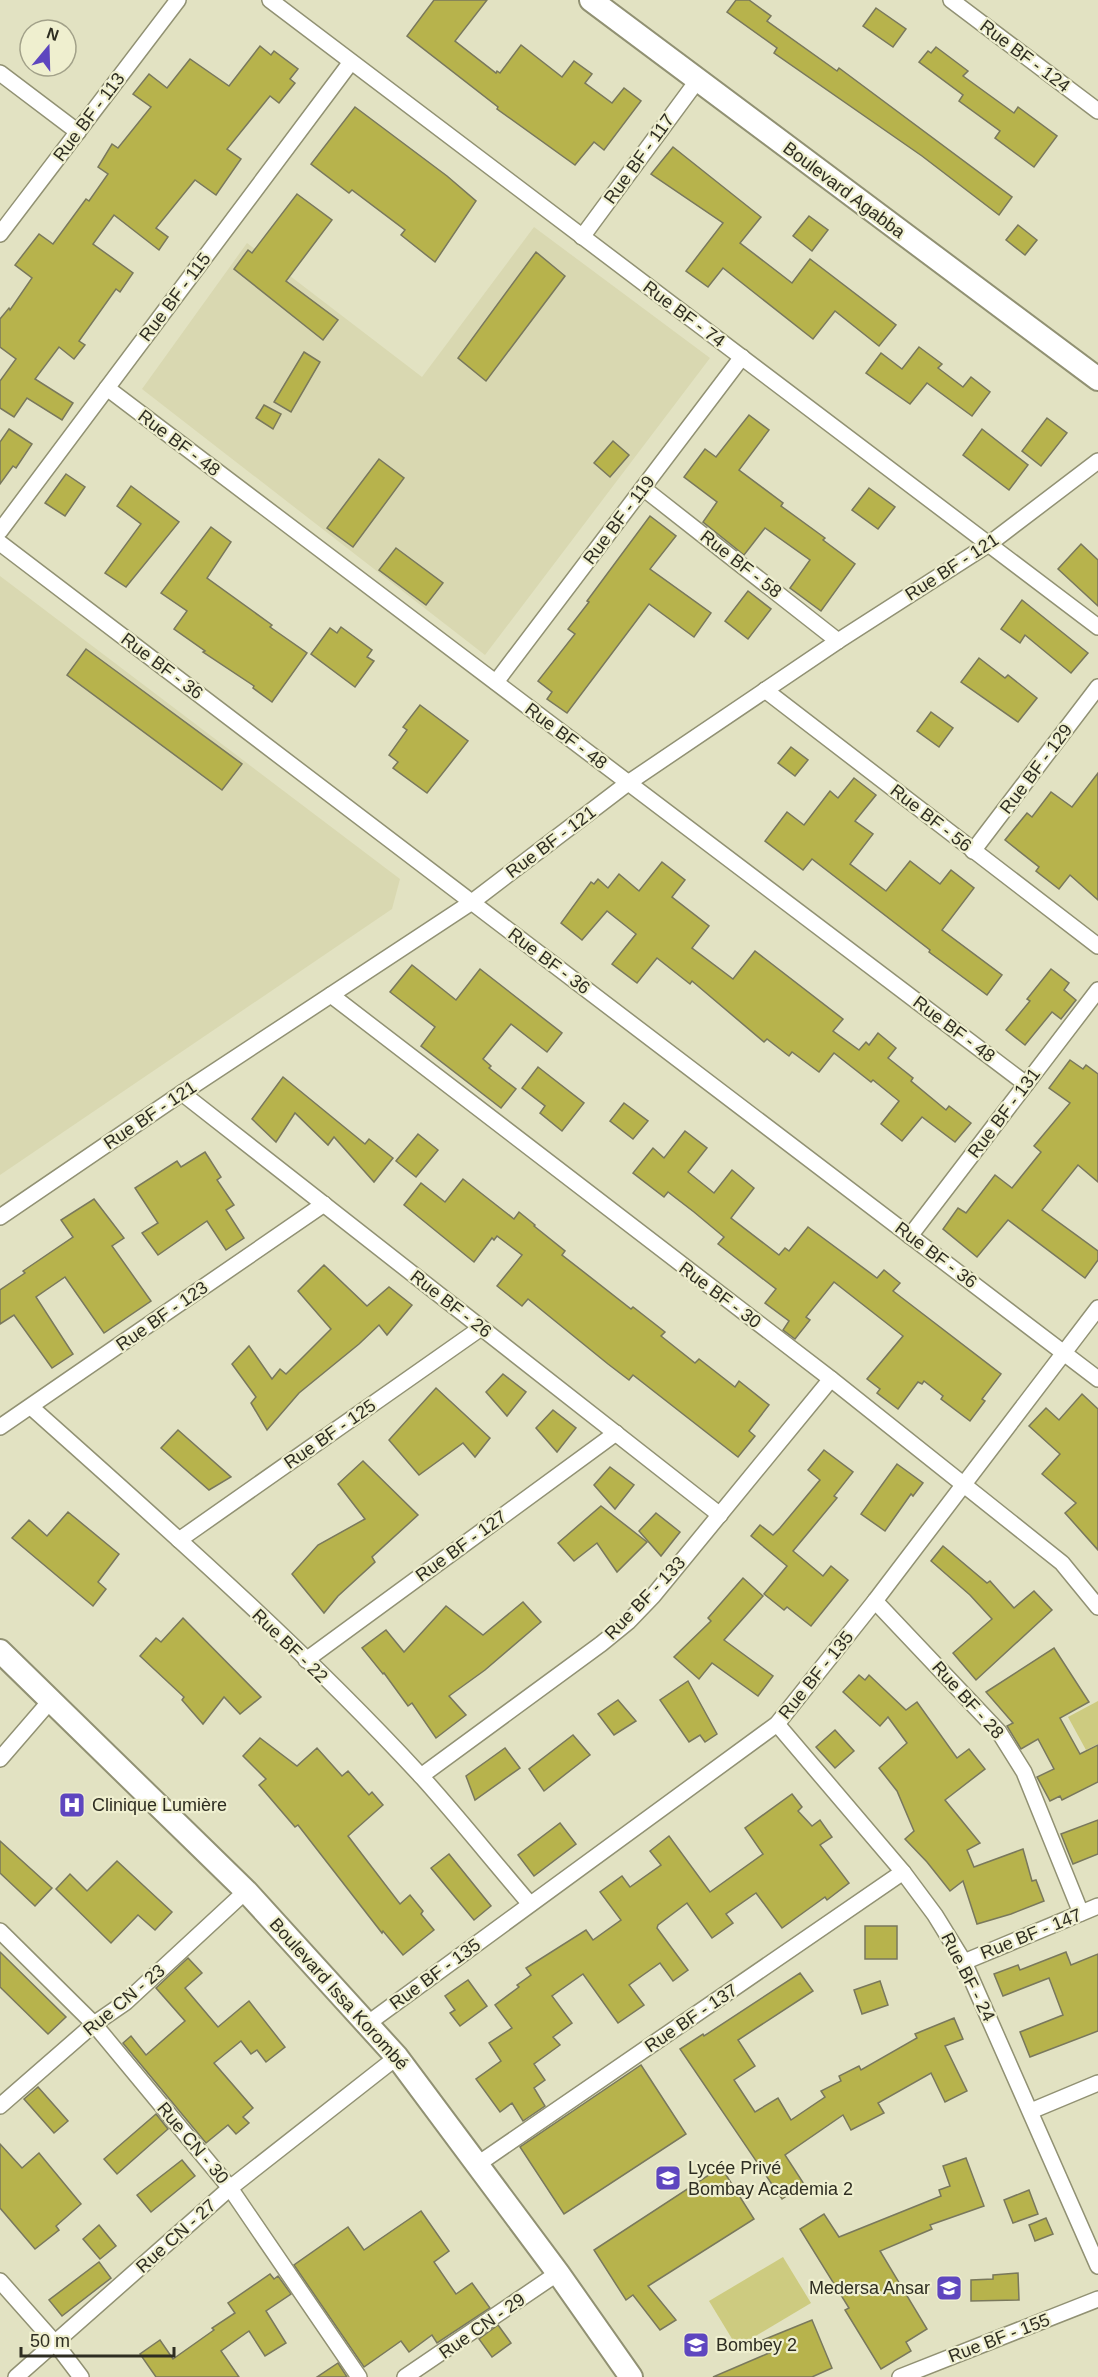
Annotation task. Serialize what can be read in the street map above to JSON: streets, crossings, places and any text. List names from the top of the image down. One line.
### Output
{"streets":{"street":["Rue BF - 124","Rue BF - 113","Rue BF - 117","Boulevard Agabba","Rue BF - 115","Rue BF - 74","Rue BF - 48","Rue BF - 119","Rue BF - 58","Rue BF - 121","Rue BF - 36","Rue BF - 129","Rue BF - 56","Rue BF - 131","Rue BF - 30","Rue BF - 26","Rue BF - 123","Rue BF - 125","Rue BF - 127","Rue BF - 133","Rue BF - 22","Rue BF - 135","Rue BF - 28","Rue BF - 147","Rue BF - 24","Boulevard Issa Korombé","Rue CN - 23","Rue BF - 137","Rue CN - 30","Rue CN - 27","Rue CN - 29","Rue BF - 155"]},"crossings":[["Rue BF - 117","Boulevard Agabba"],["Rue BF - 117","Rue BF - 74"],["Rue BF - 115","Rue BF - 74"],["Rue BF - 115","Rue BF - 48"],["Rue BF - 74","Rue BF - 119"],["Rue BF - 74","Rue BF - 121"],["Rue BF - 48","Rue BF - 119"],["Rue BF - 48","Rue BF - 121"],["Rue BF - 48","Rue BF - 131"],["Rue BF - 119","Rue BF - 58"],["Rue BF - 58","Rue BF - 121"],["Rue BF - 121","Rue BF - 36"],["Rue BF - 121","Rue BF - 56"],["Rue BF - 121","Rue BF - 30"],["Rue BF - 121","Rue BF - 26"],["Rue BF - 36","Rue BF - 131"],["Rue BF - 36","Rue BF - 135"],["Rue BF - 129","Rue BF - 56"],["Rue BF - 30","Rue BF - 133"],["Rue BF - 30","Rue BF - 135"],["Rue BF - 26","Rue BF - 123"],["Rue BF - 26","Rue BF - 125"],["Rue BF - 26","Rue BF - 127"],["Rue BF - 26","Rue BF - 133"],["Rue BF - 123","Rue BF - 22"],["Rue BF - 125","Rue BF - 22"],["Rue BF - 127","Rue BF - 22"],["Rue BF - 133","Rue BF - 22"],["Rue BF - 22","Rue BF - 135"],["Rue BF - 135","Rue BF - 28"],["Rue BF - 135","Rue BF - 24"],["Rue BF - 135","Boulevard Issa Korombé"],["Rue BF - 28","Rue BF - 147"],["Rue BF - 147","Rue BF - 24"],["Rue BF - 24","Rue BF - 137"],["Boulevard Issa Korombé","Rue CN - 23"],["Boulevard Issa Korombé","Rue BF - 137"],["Boulevard Issa Korombé","Rue CN - 27"],["Boulevard Issa Korombé","Rue CN - 29"],["Rue CN - 23","Rue CN - 30"],["Rue CN - 30","Rue CN - 27"]],"places":{"hospital":["Clinique Lumière"],"school or university":["Lycée Privé Bombay Academia 2","Medersa Ansar","Bombey 2"]},"scale_bar":"50 m","north":"top"}
